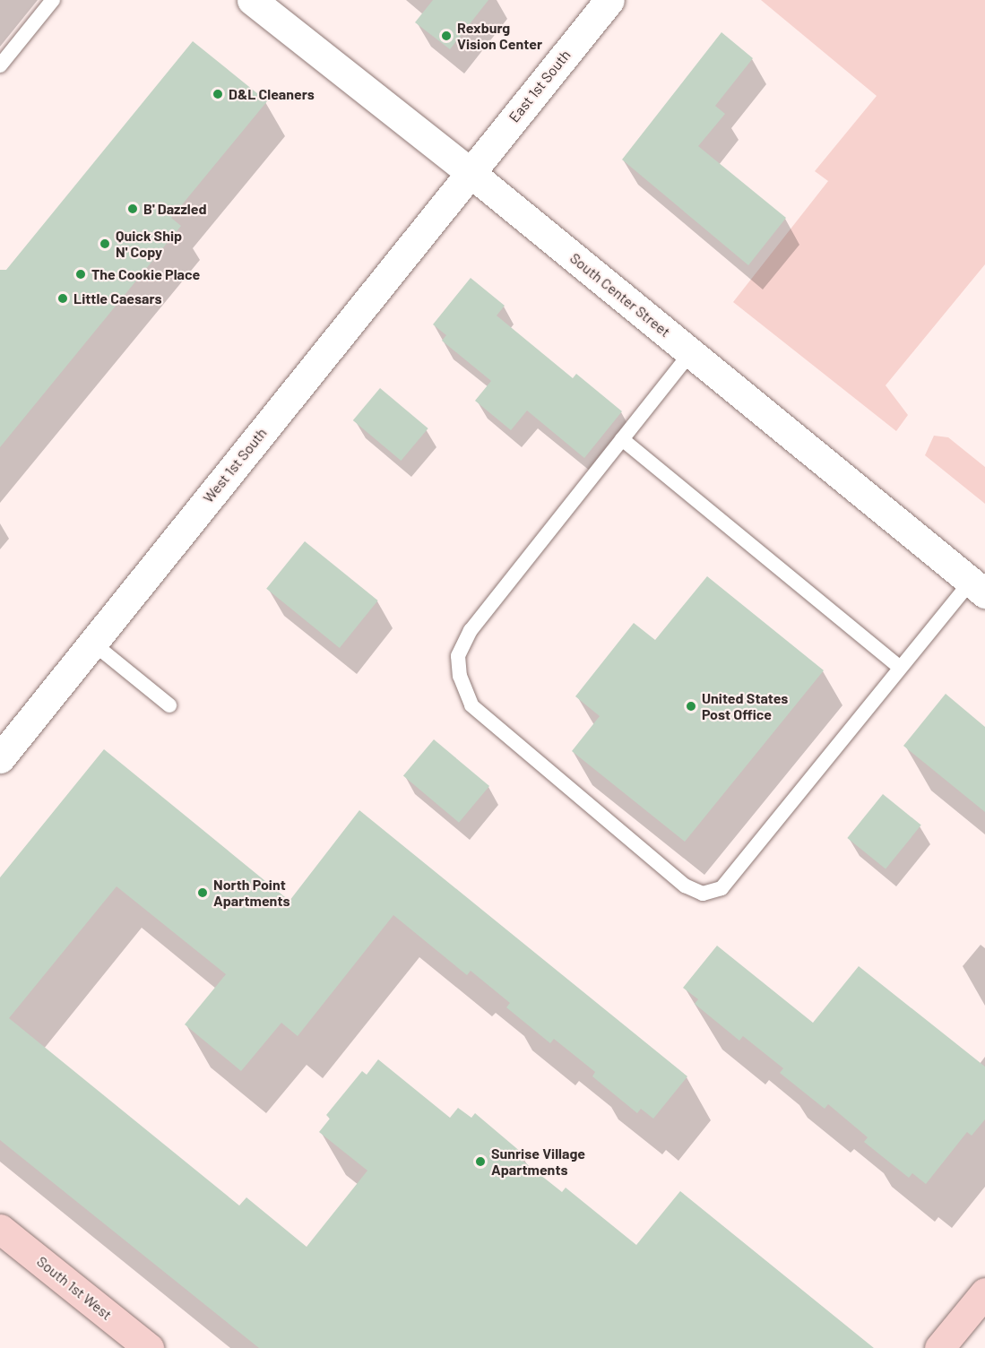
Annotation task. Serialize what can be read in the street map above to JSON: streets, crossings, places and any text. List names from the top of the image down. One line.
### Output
{"streets":{"street":["East 1st South","South Center Street","West 1st South","South 1st West"]},"crossings":[["East 1st South","South Center Street"],["East 1st South","West 1st South"],["South Center Street","West 1st South"]],"places":["Rexburg Vision Center","D&L Cleaners","B' Dazzled","Quick Ship N' Copy","The Cookie Place","Little Caesars","United States Post Office","North Point Apartments","Sunrise Village Apartments"]}
